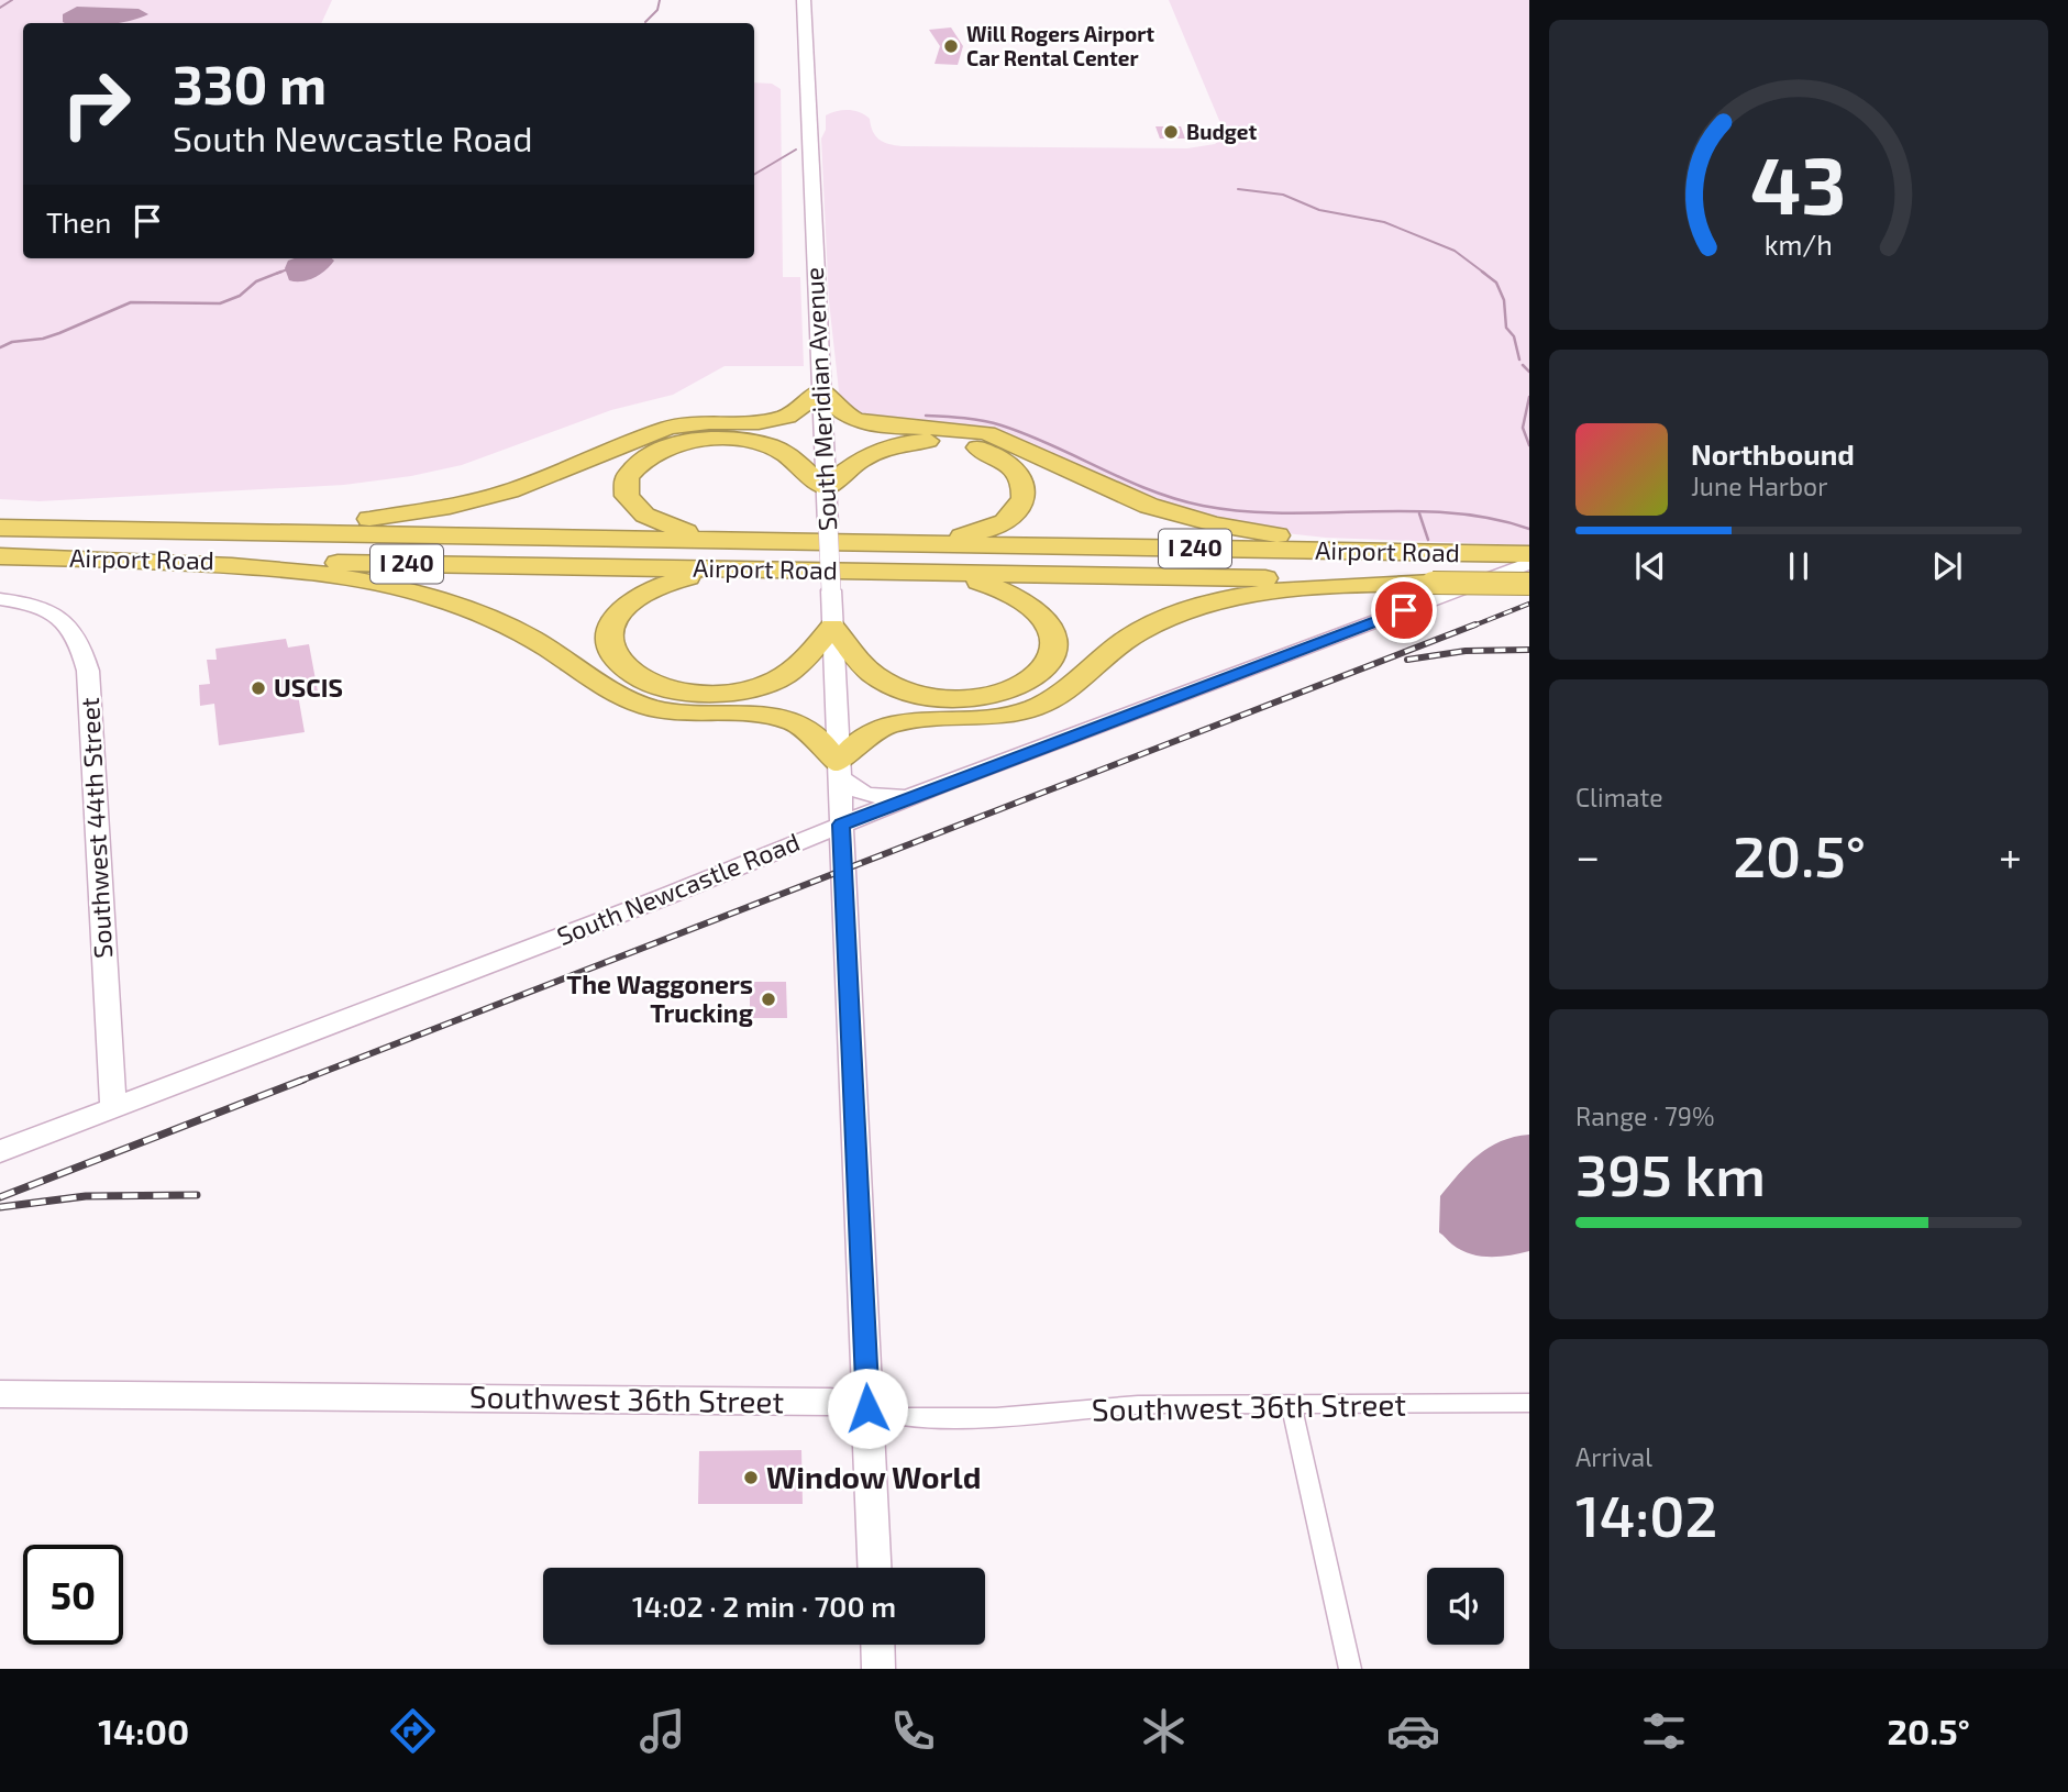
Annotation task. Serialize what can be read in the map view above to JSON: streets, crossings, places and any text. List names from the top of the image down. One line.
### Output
{"streets":{"highway":["I 240","Airport Road"],"main road":["South Meridian Avenue","Southwest 44th Street","South Newcastle Road","Southwest 36th Street"]},"crossings":[["South Meridian Avenue","South Newcastle Road"],["South Meridian Avenue","Southwest 36th Street"],["Southwest 44th Street","South Newcastle Road"]],"places":["Will Rogers Airport Car Rental Center","Budget","USCIS","The Waggoners Trucking","Window World"],"page":{"turn":["330 m","South Newcastle Road"],"then":"Then","song":["Northbound","June Harbor"],"tile":["Climate",["Range · 79%","395 km"],["Arrival","14:02"]],"heat":["−","20.5°","+"],"limit":"50","trip":"14:02 · 2 min · 700 m","tabs":["14:00","20.5°"],"gauge":["43","km/h"]}}
